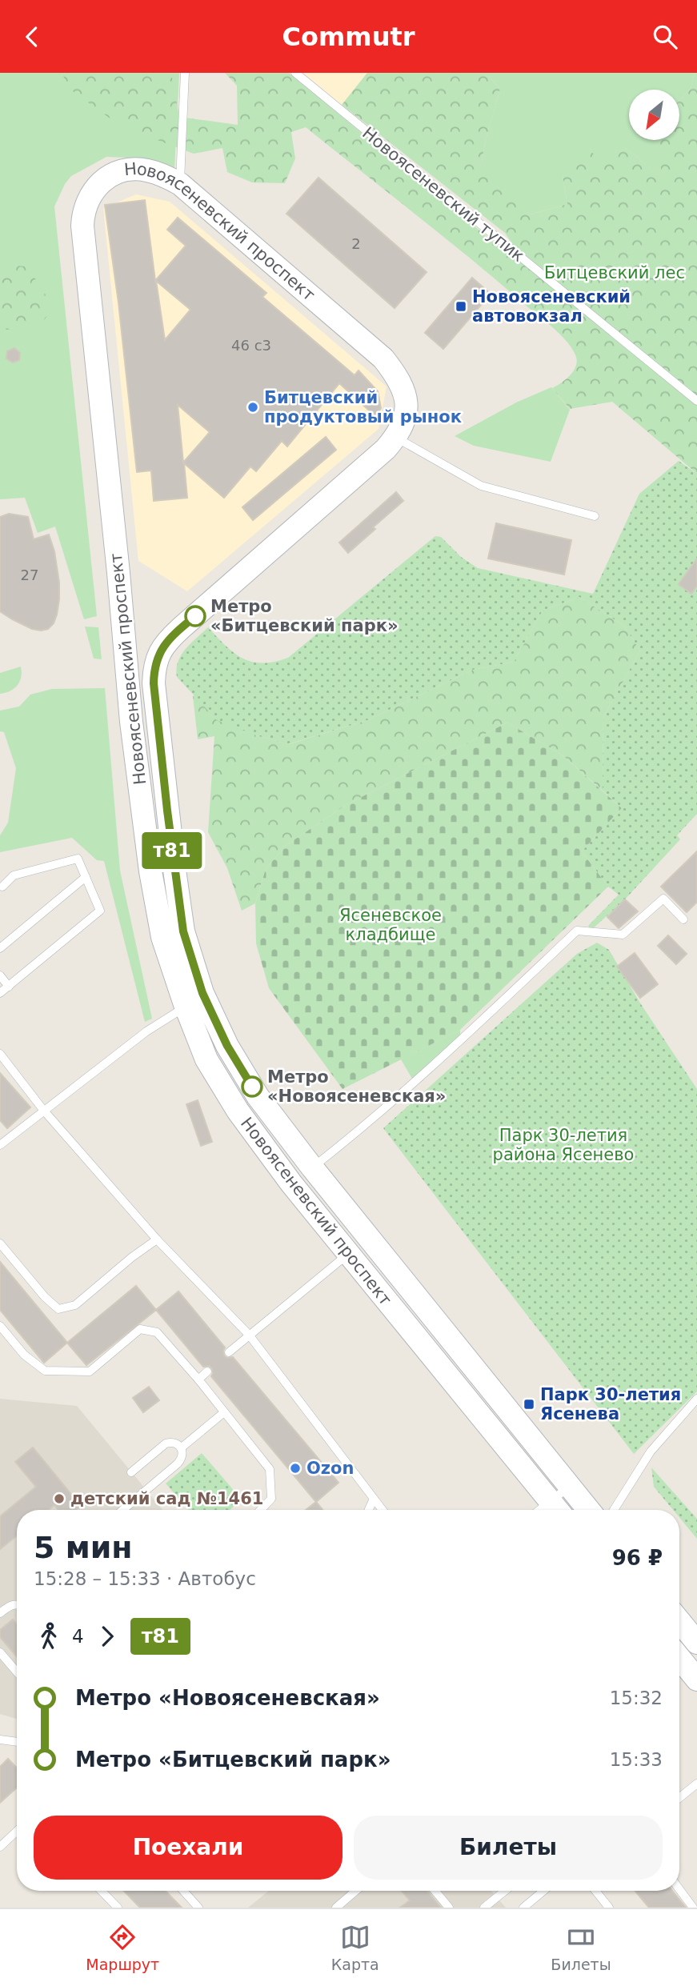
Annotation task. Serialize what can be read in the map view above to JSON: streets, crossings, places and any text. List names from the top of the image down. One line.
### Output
{"streets":{"street":["Новоясеневский проспект"],"lane":["Новоясеневский тупик"]},"parks":["Битцевский лес","Ясеневское кладбище","Парк 30-летия района Ясенево"],"places":{"transit":["Новоясеневский автовокзал","Парк 30-летия Ясенева"],"other":["Битцевский продуктовый рынок","Метро «Битцевский парк»","Метро «Новоясеневская»","Ozon","детский сад №1461"]},"lines":["bus line т81"],"house_numbers":["2","46 с3","27"],"north":"bottom left","page":{"header":"Commutr","on_map":"т81","heading":["5 мин","15:28 – 15:33 · Автобус","96 ₽"],"legs":["4","т81"],"list":[{"name":"Метро «Новоясеневская»","value":"15:32"},{"name":"Метро «Битцевский парк»","value":"15:33"}],"buttons":["Поехали","Билеты"],"tabs":["Маршрут","Карта","Билеты"]}}
